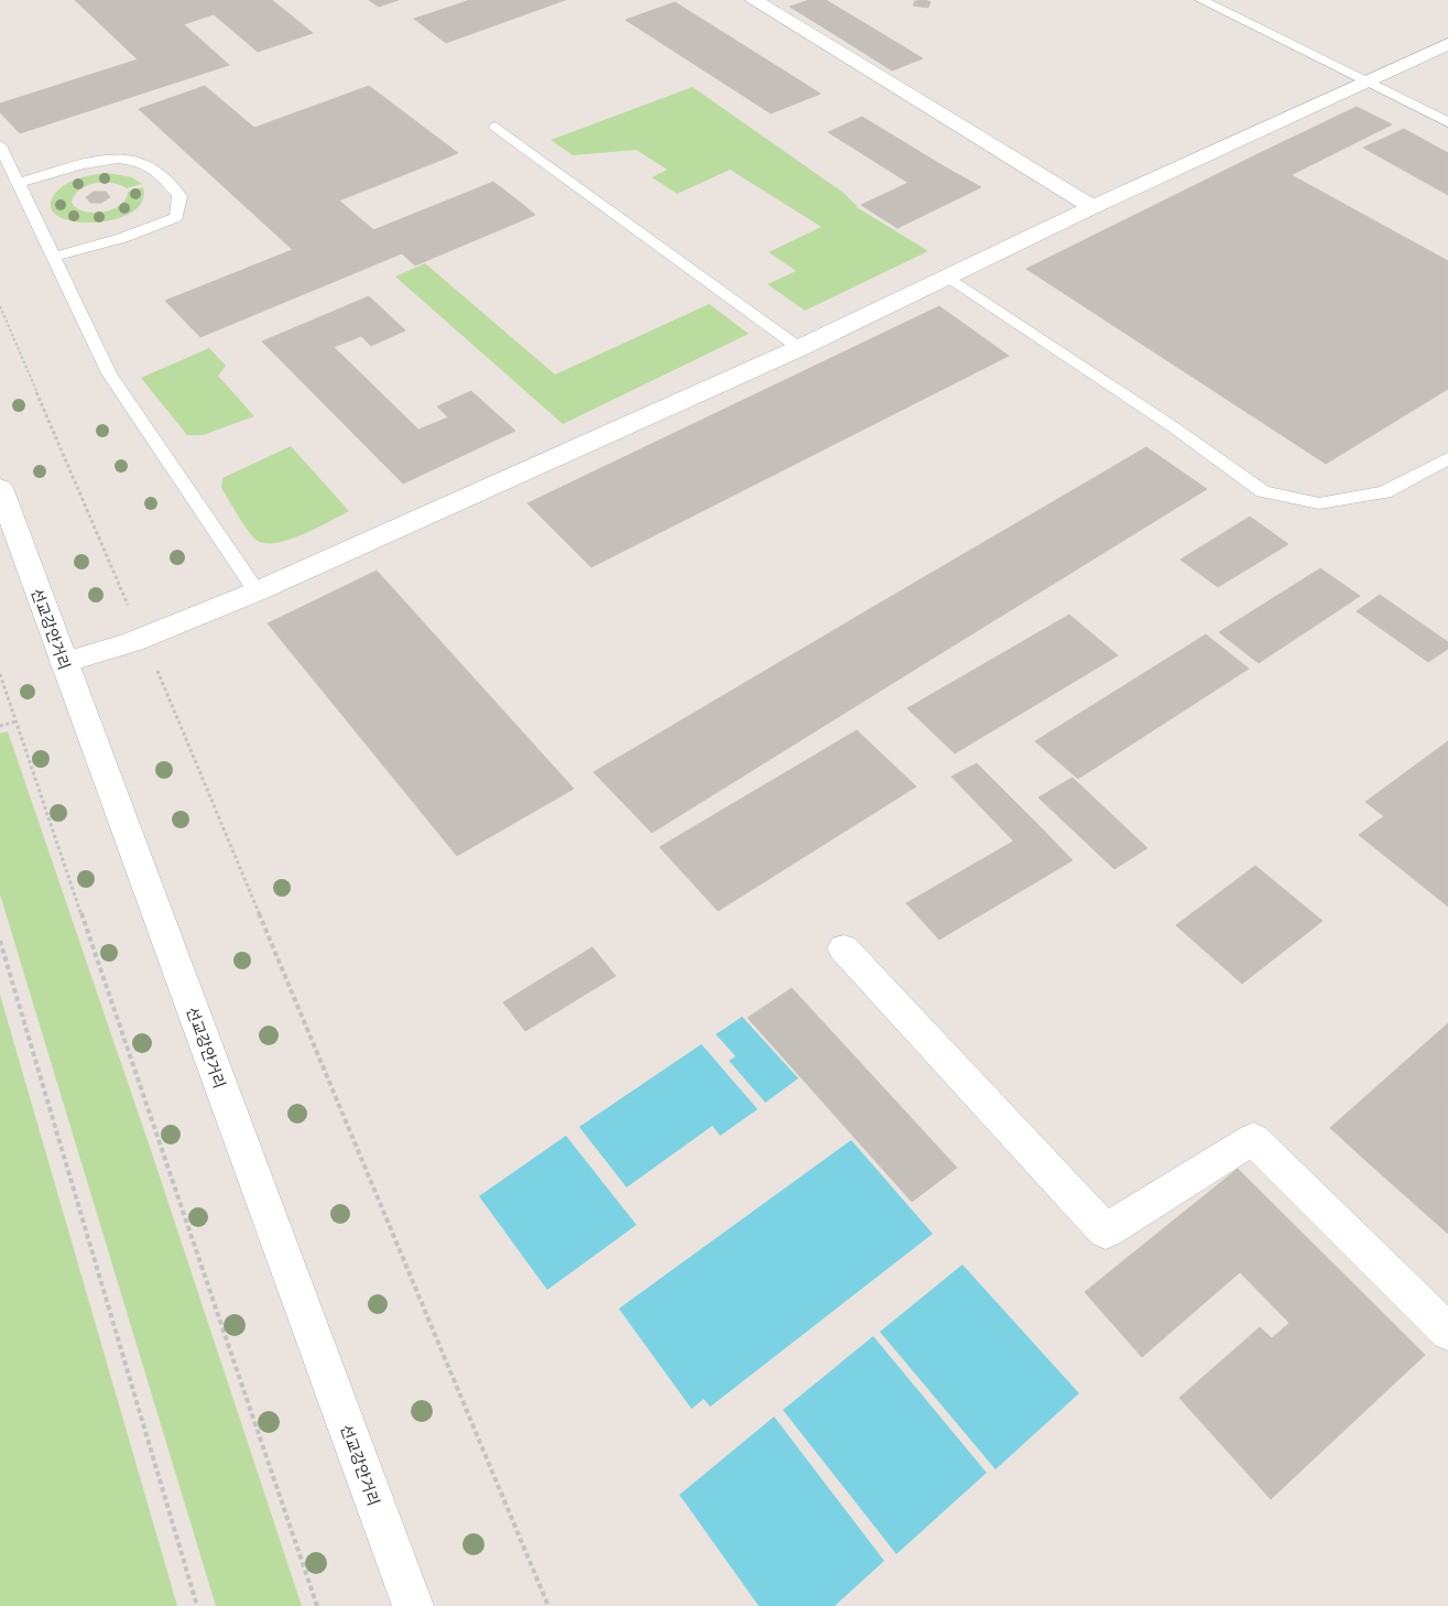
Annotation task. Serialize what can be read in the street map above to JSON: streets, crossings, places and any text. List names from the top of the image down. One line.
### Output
{"streets":{"street":["선교강안거리"]}}
